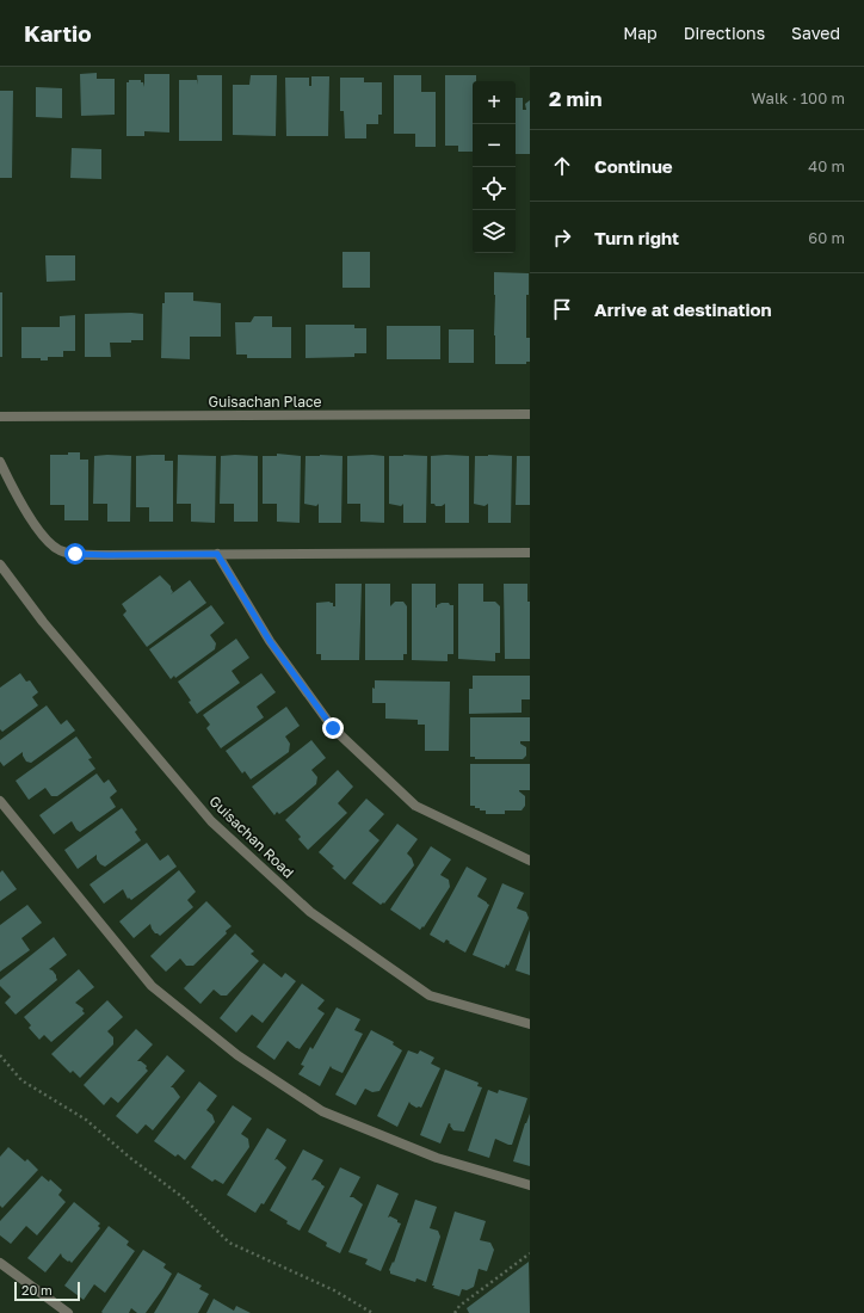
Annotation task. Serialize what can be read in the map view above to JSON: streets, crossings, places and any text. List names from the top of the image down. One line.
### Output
{"streets":{"street":["Guisachan Place","Guisachan Road"]},"scale_bar":"20 m","page":{"header":"Kartio","nav":["Map","Directions","Saved"],"heading":["2 min","Walk · 100 m"],"map_buttons":["+","−"],"list":[["Continue","40 m"],["Turn right","60 m"],"Arrive at destination"],"scale":"20 m"}}
